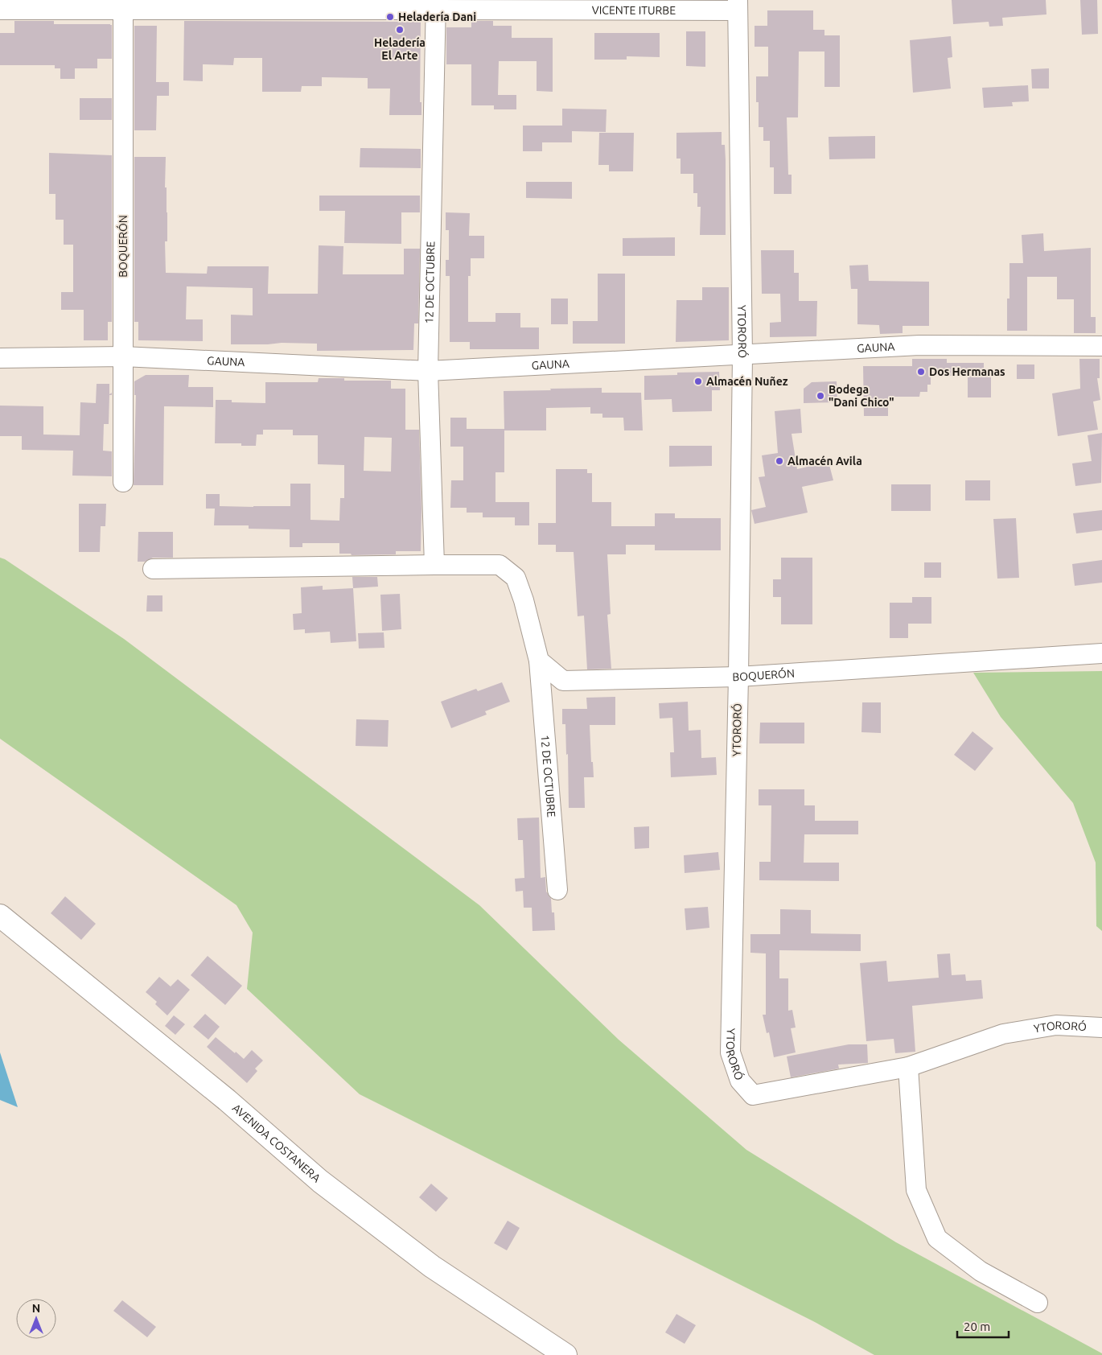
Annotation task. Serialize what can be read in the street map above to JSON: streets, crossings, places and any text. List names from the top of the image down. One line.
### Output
{"streets":{"street":["VICENTE ITURBE","BOQUERÓN","12 DE OCTUBRE","YTORORÓ","GAUNA","AVENIDA COSTANERA"]},"crossings":[["VICENTE ITURBE","BOQUERÓN"],["VICENTE ITURBE","12 DE OCTUBRE"],["VICENTE ITURBE","YTORORÓ"],["BOQUERÓN","12 DE OCTUBRE"],["BOQUERÓN","YTORORÓ"],["BOQUERÓN","GAUNA"],["12 DE OCTUBRE","GAUNA"],["YTORORÓ","GAUNA"]],"places":["Heladería Dani","Heladería El Arte","Dos Hermanas","Almacén Nuñez","Bodega \"Dani Chico\"","Almacén Avila"],"scale_bar":"20 m","north":"top"}
